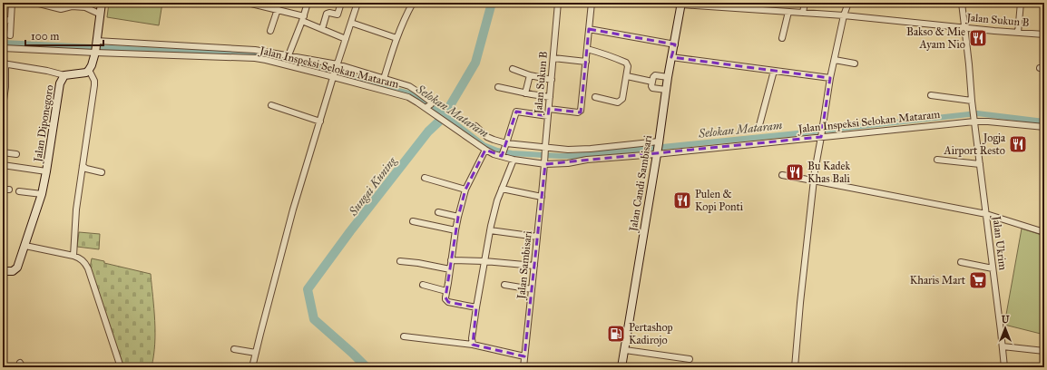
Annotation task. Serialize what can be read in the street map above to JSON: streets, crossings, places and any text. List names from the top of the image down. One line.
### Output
{"streets":{"street":["Jalan Sukun B","Jalan Inspeksi Selokan Mataram","Jalan Diponegoro","Jalan Candi Sambisari","Jalan Ukrim","Jalan Sambisari"]},"crossings":[["Jalan Sukun B","Jalan Inspeksi Selokan Mataram"],["Jalan Sukun B","Jalan Candi Sambisari"],["Jalan Sukun B","Jalan Ukrim"],["Jalan Sukun B","Jalan Sambisari"],["Jalan Inspeksi Selokan Mataram","Jalan Candi Sambisari"],["Jalan Inspeksi Selokan Mataram","Jalan Ukrim"],["Jalan Inspeksi Selokan Mataram","Jalan Sambisari"]],"water":["Selokan Mataram","Sungai Kuning"],"places":{"restaurant":["Bakso & Mie Ayam Nio","Jogja Airport Resto","Bu Kadek Khas Bali","Pulen & Kopi Ponti"],"supermarket":["Kharis Mart"],"fuel station":["Pertashop Kadirojo"]},"scale_bar":"100 m","north":"top"}
